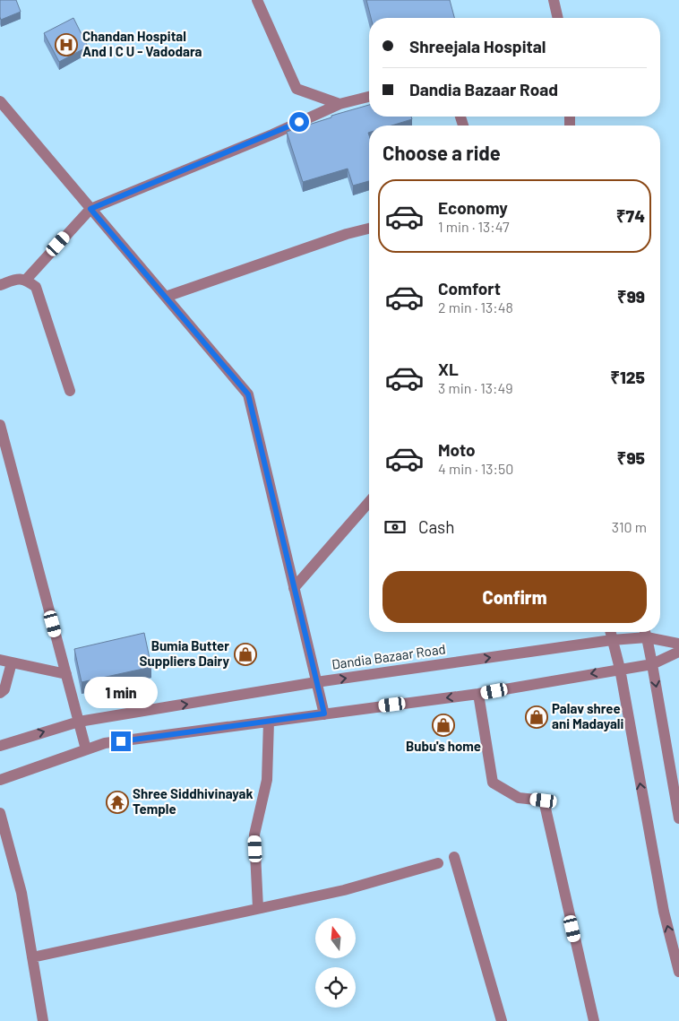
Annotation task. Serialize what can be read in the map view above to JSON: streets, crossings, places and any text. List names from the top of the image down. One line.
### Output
{"streets":{"street":["Dandia Bazaar Road"]},"places":{"hospital":["Chandan Hospital And I C U - Vadodara"],"shop":["Bumia Butter Suppliers Dairy","Palav shree ani Madayali","Bubu's home"],"temple":["Shree Siddhivinayak Temple"]},"north":"top","page":{"banner":["Shreejala Hospital","Dandia Bazaar Road"],"heading":"Choose a ride","list":[{"name":"Economy","note":"1 min · 13:47","value":"₹74"},{"name":"Comfort","note":"2 min · 13:48","value":"₹99"},{"name":"XL","note":"3 min · 13:49","value":"₹125"},{"name":"Moto","note":"4 min · 13:50","value":"₹95"}],"pay":["Cash","310 m"],"buttons":"Confirm","bubble":"1 min"}}
